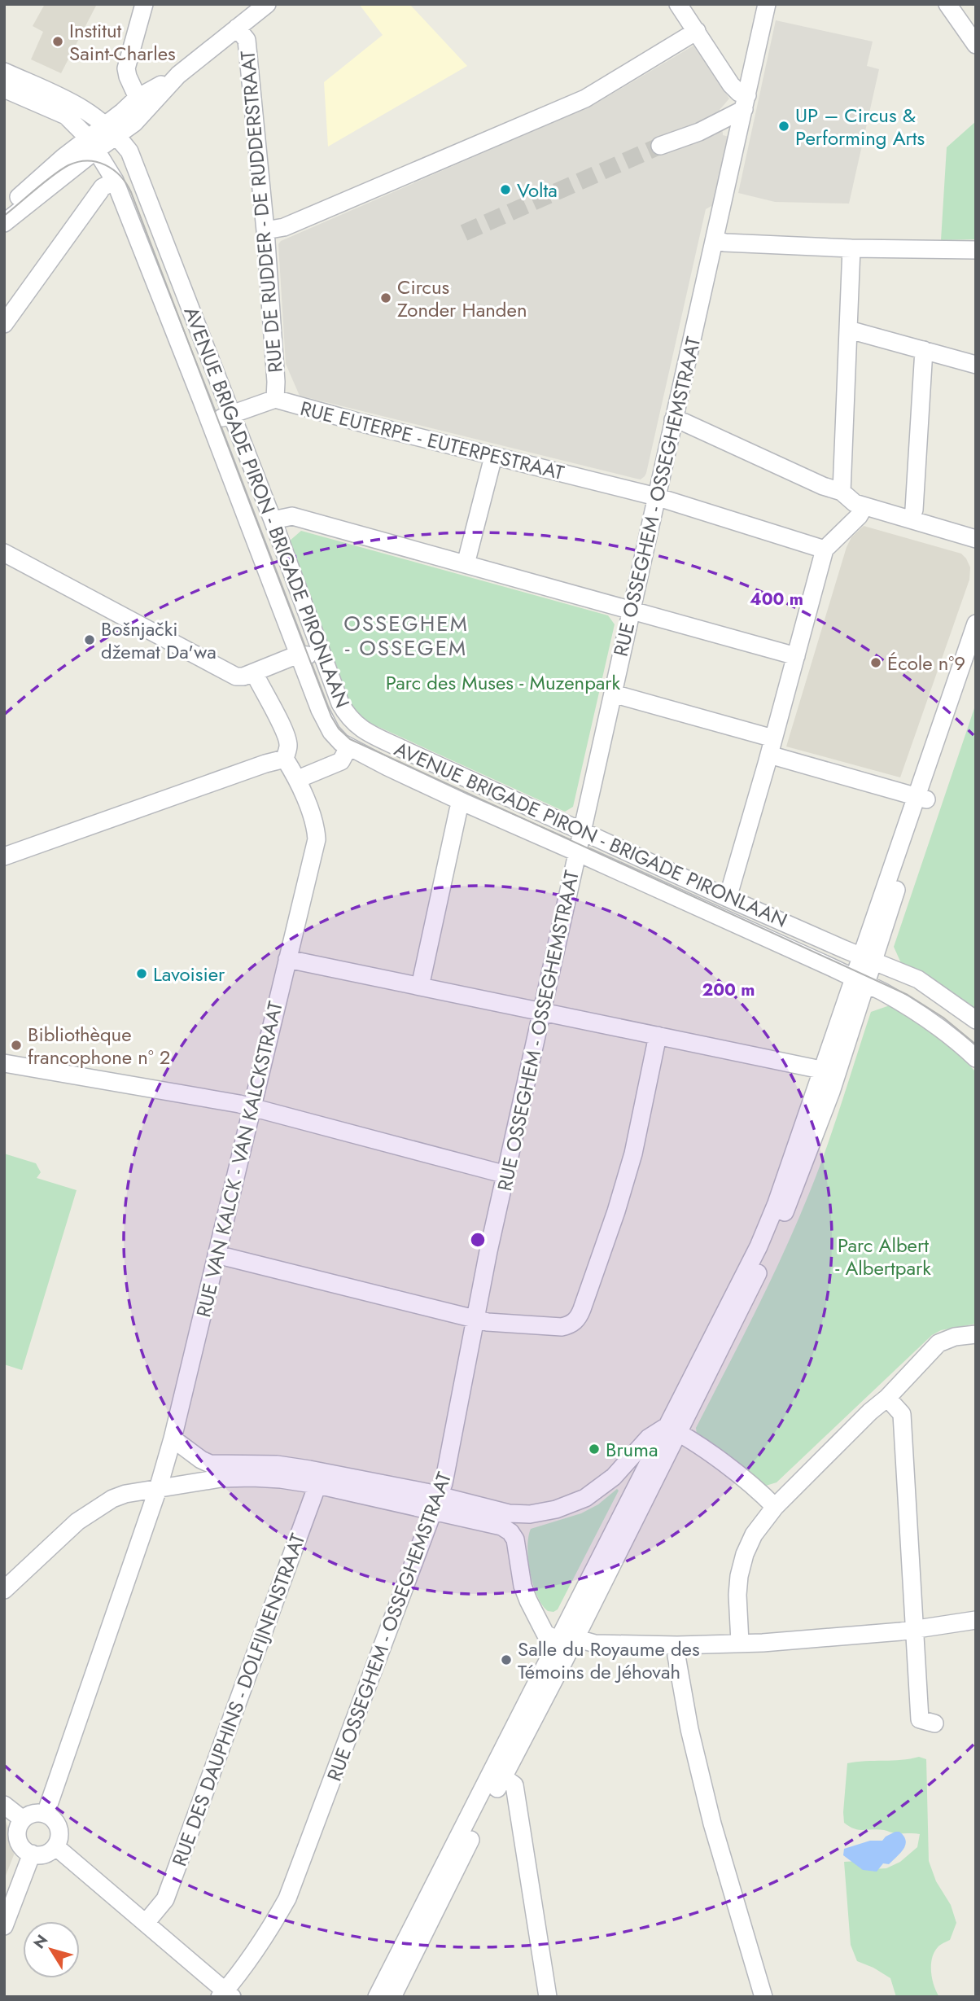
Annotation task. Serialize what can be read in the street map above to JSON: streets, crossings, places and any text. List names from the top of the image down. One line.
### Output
{"streets":{"street":["RUE DE RUDDER - DE RUDDERSTRAAT","RUE EUTERPE - EUTERPESTRAAT","RUE OSSEGHEM - OSSEGHEMSTRAAT","AVENUE BRIGADE PIRON - BRIGADE PIRONLAAN","RUE VAN KALCK - VAN KALCKSTRAAT","RUE DES DAUPHINS - DOLFIJNENSTRAAT"]},"crossings":[["RUE DE RUDDER - DE RUDDERSTRAAT","RUE EUTERPE - EUTERPESTRAAT"],["RUE EUTERPE - EUTERPESTRAAT","RUE OSSEGHEM - OSSEGHEMSTRAAT"],["RUE EUTERPE - EUTERPESTRAAT","AVENUE BRIGADE PIRON - BRIGADE PIRONLAAN"],["RUE OSSEGHEM - OSSEGHEMSTRAAT","AVENUE BRIGADE PIRON - BRIGADE PIRONLAAN"]],"districts":["OSSEGHEM - OSSEGEM"],"parks":["Parc des Muses - Muzenpark","Parc Albert - Albertpark"],"places":["Institut Saint-Charles","UP – Circus & Performing Arts","Volta","Circus Zonder Handen","Bošnjački džemat Da'wa","École n°9","Lavoisier","Bibliothèque francophone n° 2","Bruma","Salle du Royaume des Témoins de Jéhovah"],"north":"top left","rings":["400 m","200 m"]}
